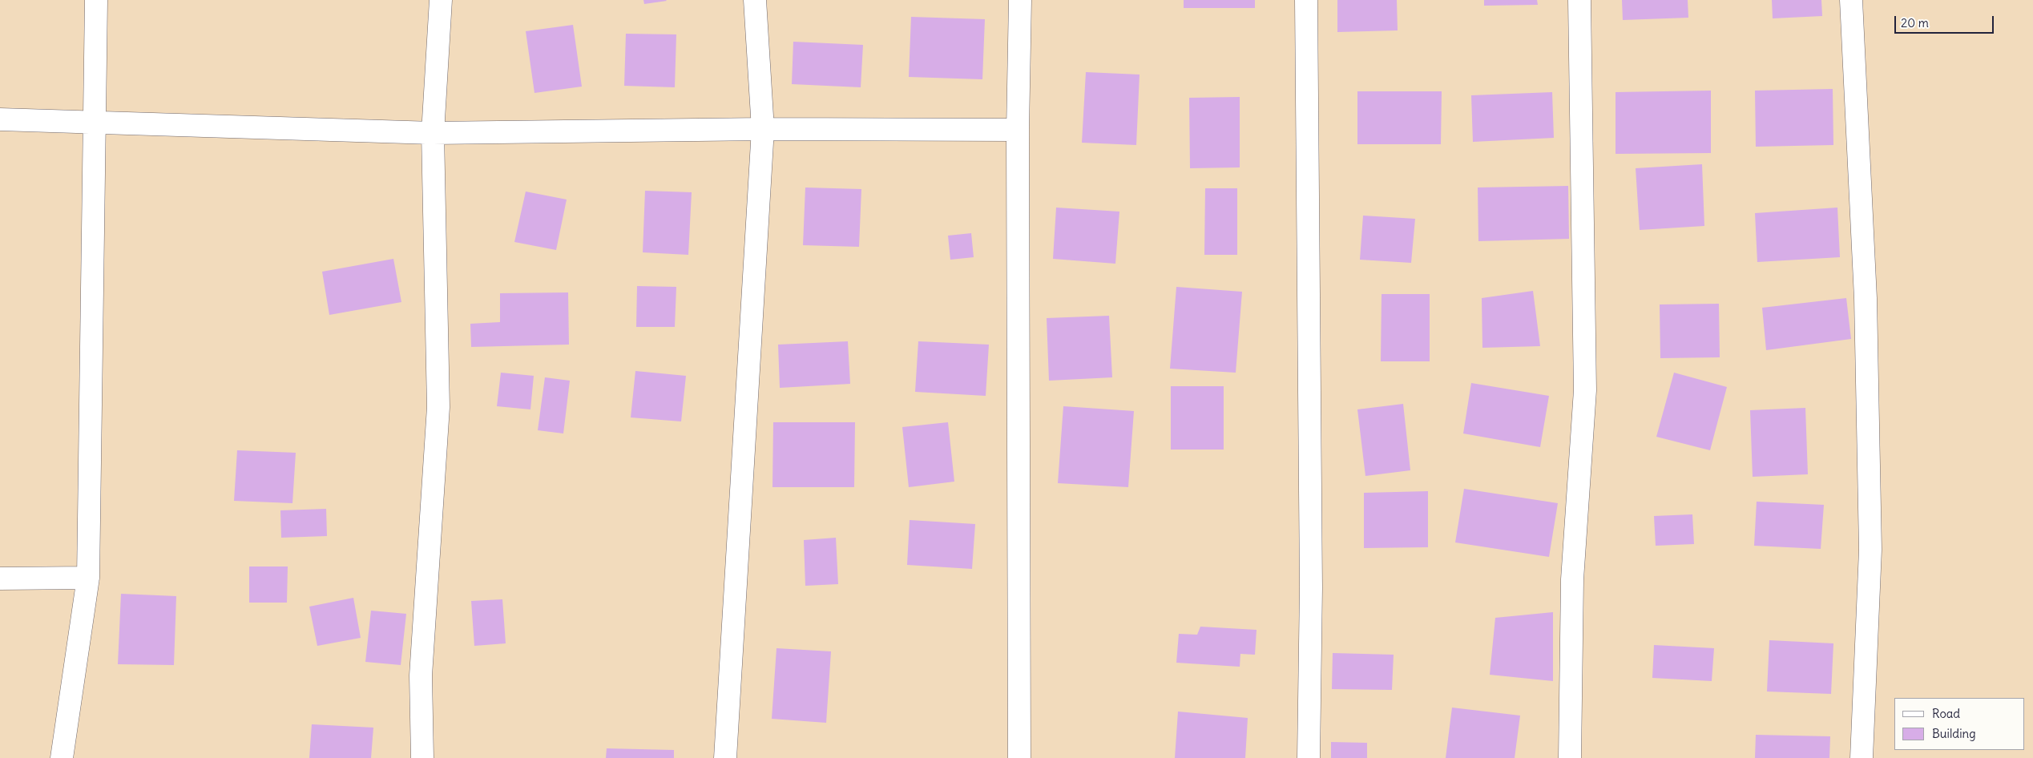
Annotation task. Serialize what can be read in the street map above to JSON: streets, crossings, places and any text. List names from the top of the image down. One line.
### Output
{"legend":["Road","Building"],"scale_bar":"20 m"}
